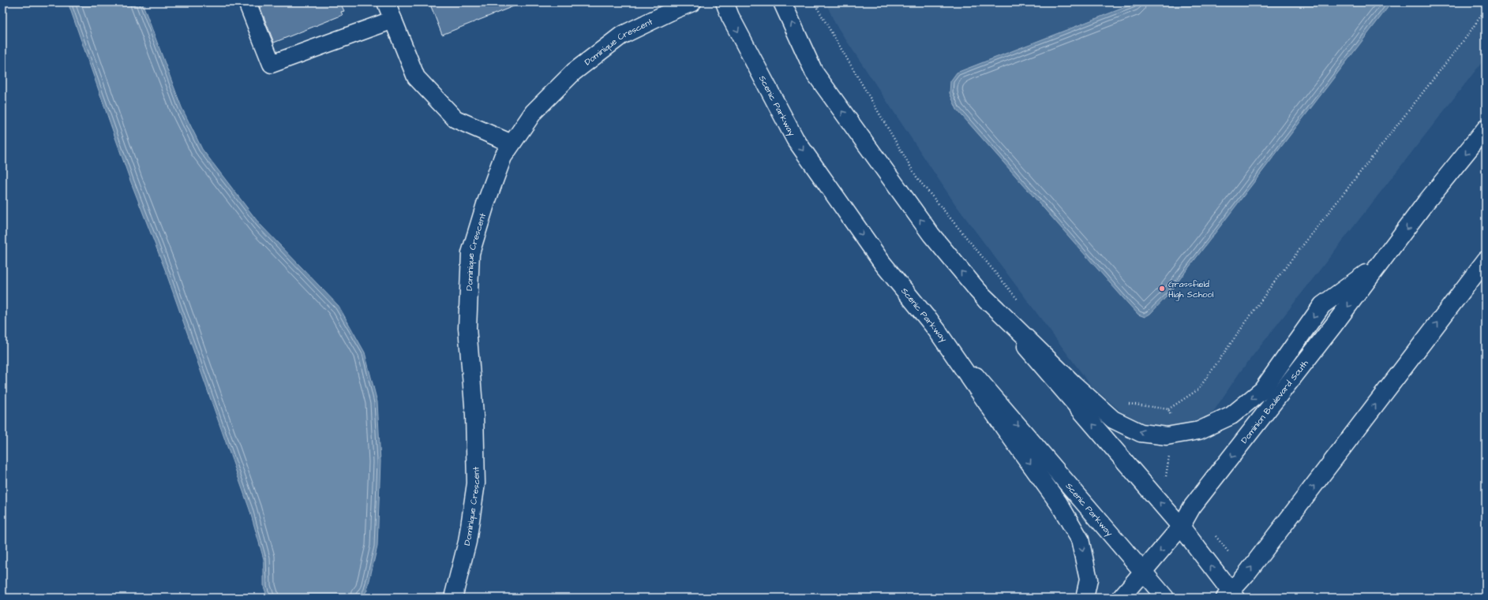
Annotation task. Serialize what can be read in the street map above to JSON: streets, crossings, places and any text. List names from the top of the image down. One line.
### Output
{"streets":{"main road":["Dominique Crescent","Scenic Parkway","Dominion Boulevard South"]},"crossings":[["Scenic Parkway","Dominion Boulevard South"]],"places":["Grassfield High School"]}
